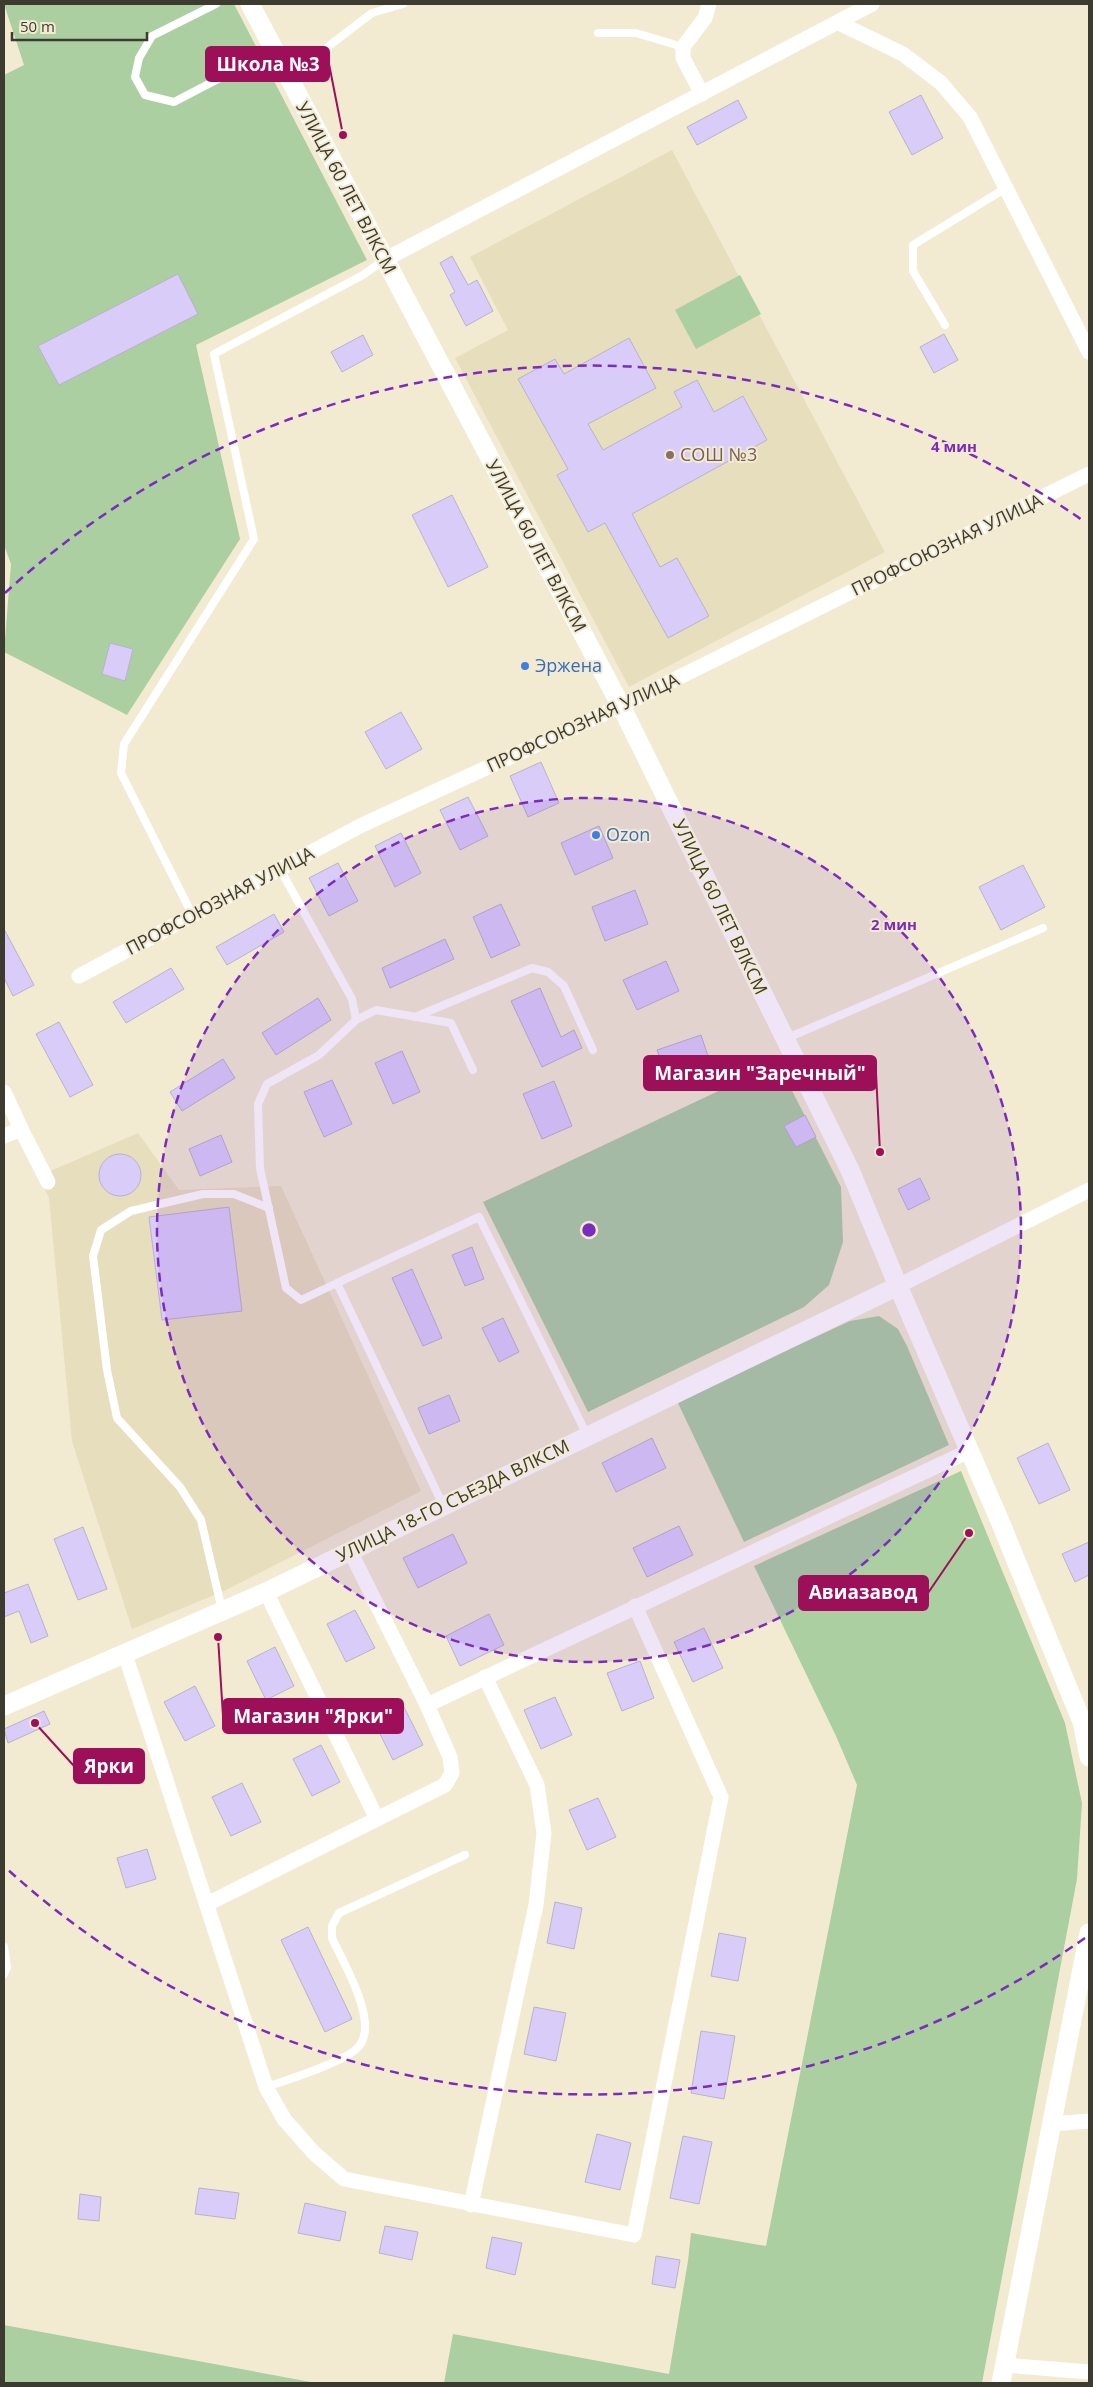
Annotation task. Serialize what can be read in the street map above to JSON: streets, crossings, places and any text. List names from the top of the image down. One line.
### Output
{"streets":{"street":["УЛИЦА 60 ЛЕТ ВЛКСМ","ПРОФСОЮЗНАЯ УЛИЦА","УЛИЦА 18-ГО СЪЕЗДА ВЛКСМ"]},"crossings":[["УЛИЦА 60 ЛЕТ ВЛКСМ","ПРОФСОЮЗНАЯ УЛИЦА"],["УЛИЦА 60 ЛЕТ ВЛКСМ","УЛИЦА 18-ГО СЪЕЗДА ВЛКСМ"]],"places":["Школа №3","СОШ №3","Эржена","Ozon","Магазин \"Заречный\"","Авиазавод","Магазин \"Ярки\"","Ярки"],"scale_bar":"50 m","rings":["4 мин","2 мин"]}
